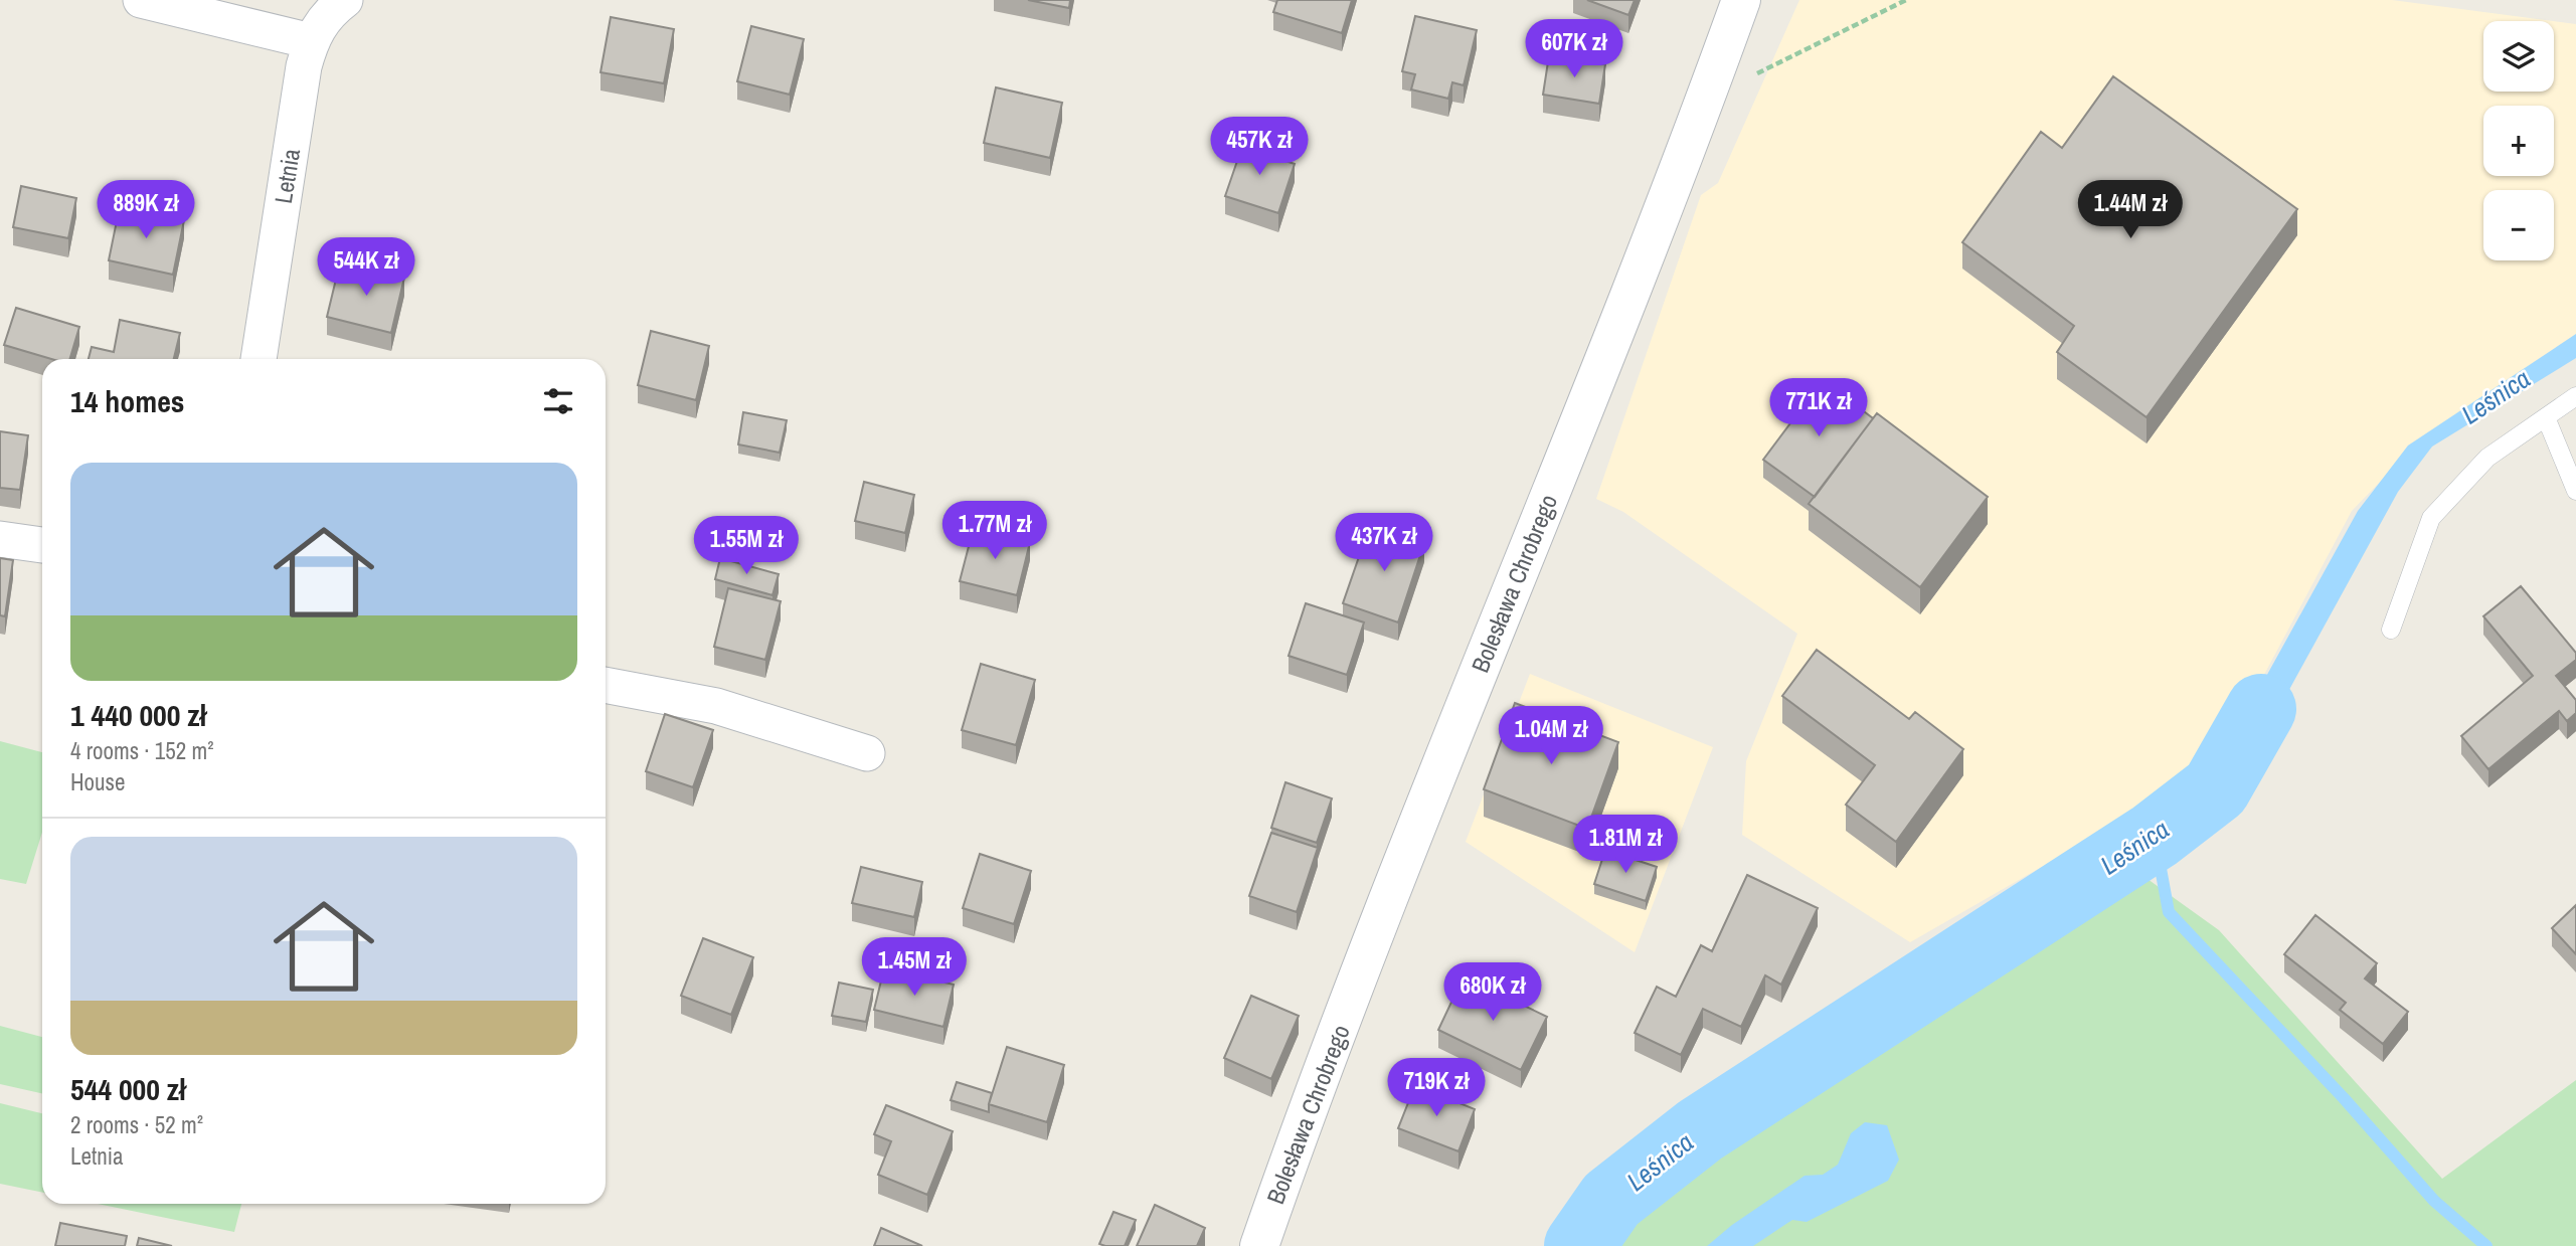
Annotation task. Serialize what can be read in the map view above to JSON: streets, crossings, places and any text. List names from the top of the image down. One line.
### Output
{"streets":{"street":["Letnia","Bolesława Chrobrego"]},"water":["Leśnica"],"page":{"price":["607K zł","457K zł","889K zł","1.44M zł","544K zł","771K zł","1.77M zł","437K zł","1.55M zł","1.04M zł","1.81M zł","1.45M zł","680K zł","719K zł"],"map_buttons":["+","−"],"heading":"14 homes","list":[{"name":"1 440 000 zł","note":"4 rooms · 152 m² · House"},{"name":"544 000 zł","note":"2 rooms · 52 m² · Letnia"}]}}
